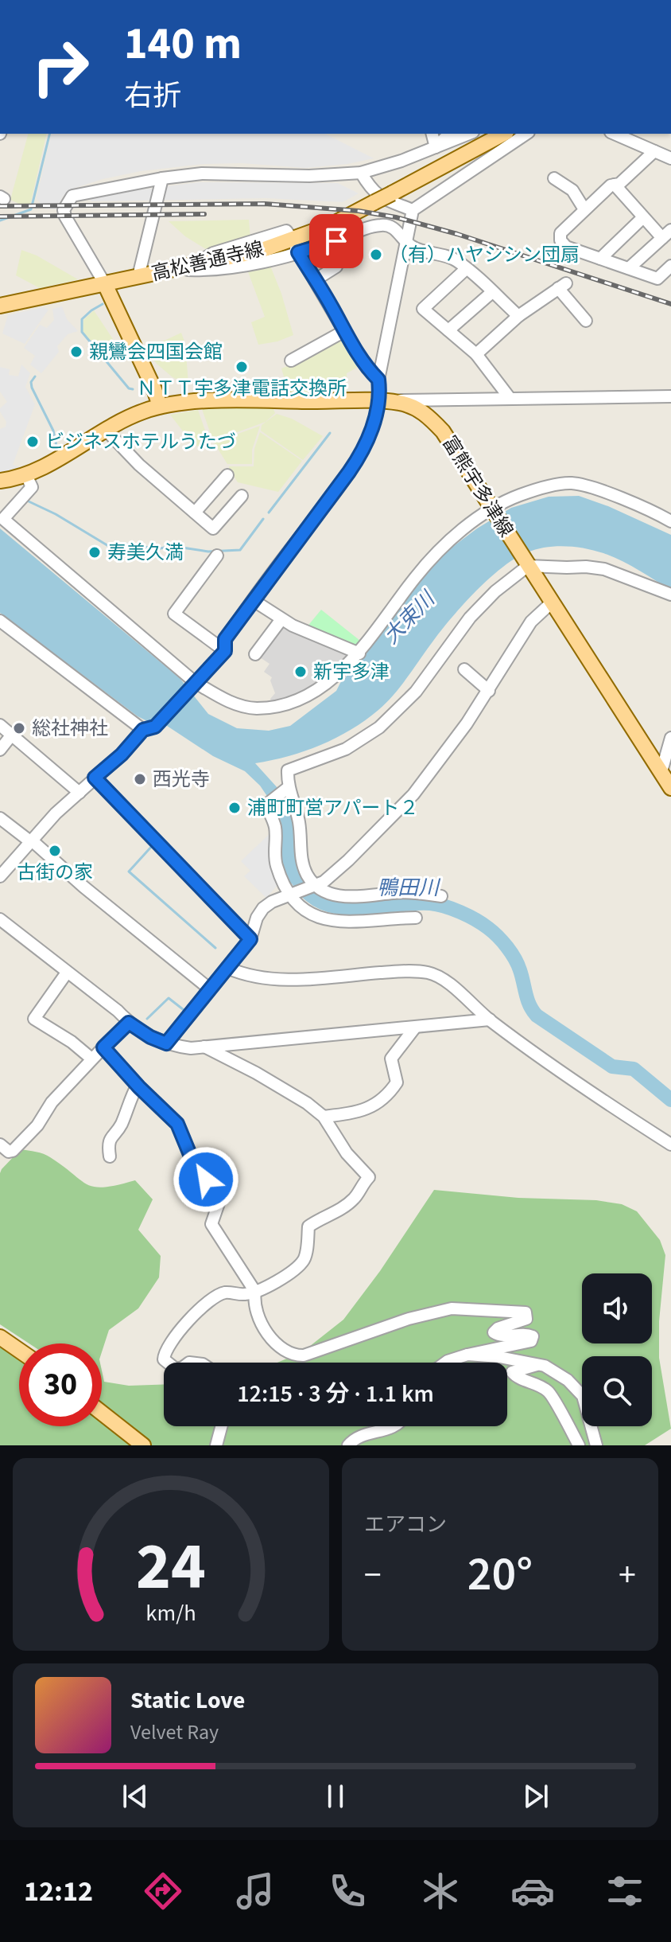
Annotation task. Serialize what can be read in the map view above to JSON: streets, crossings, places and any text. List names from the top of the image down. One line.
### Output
{"streets":{"main road":["高松善通寺線","富熊宇多津線"]},"water":["大束川","鴨田川"],"places":["（有）ハヤシシン団扇","親鸞会四国会館","ＮＴＴ宇多津電話交換所","ビジネスホテルうたづ","寿美久満","新宇多津","総社神社","西光寺","浦町町営アパート２","古街の家"],"page":{"turn":["140 m","右折"],"limit":"30","trip":"12:15 · 3 分 · 1.1 km","tile":"エアコン","heat":["−","20°","+"],"song":["Static Love","Velvet Ray"],"tabs":"12:12","gauge":["24","km/h"]}}
